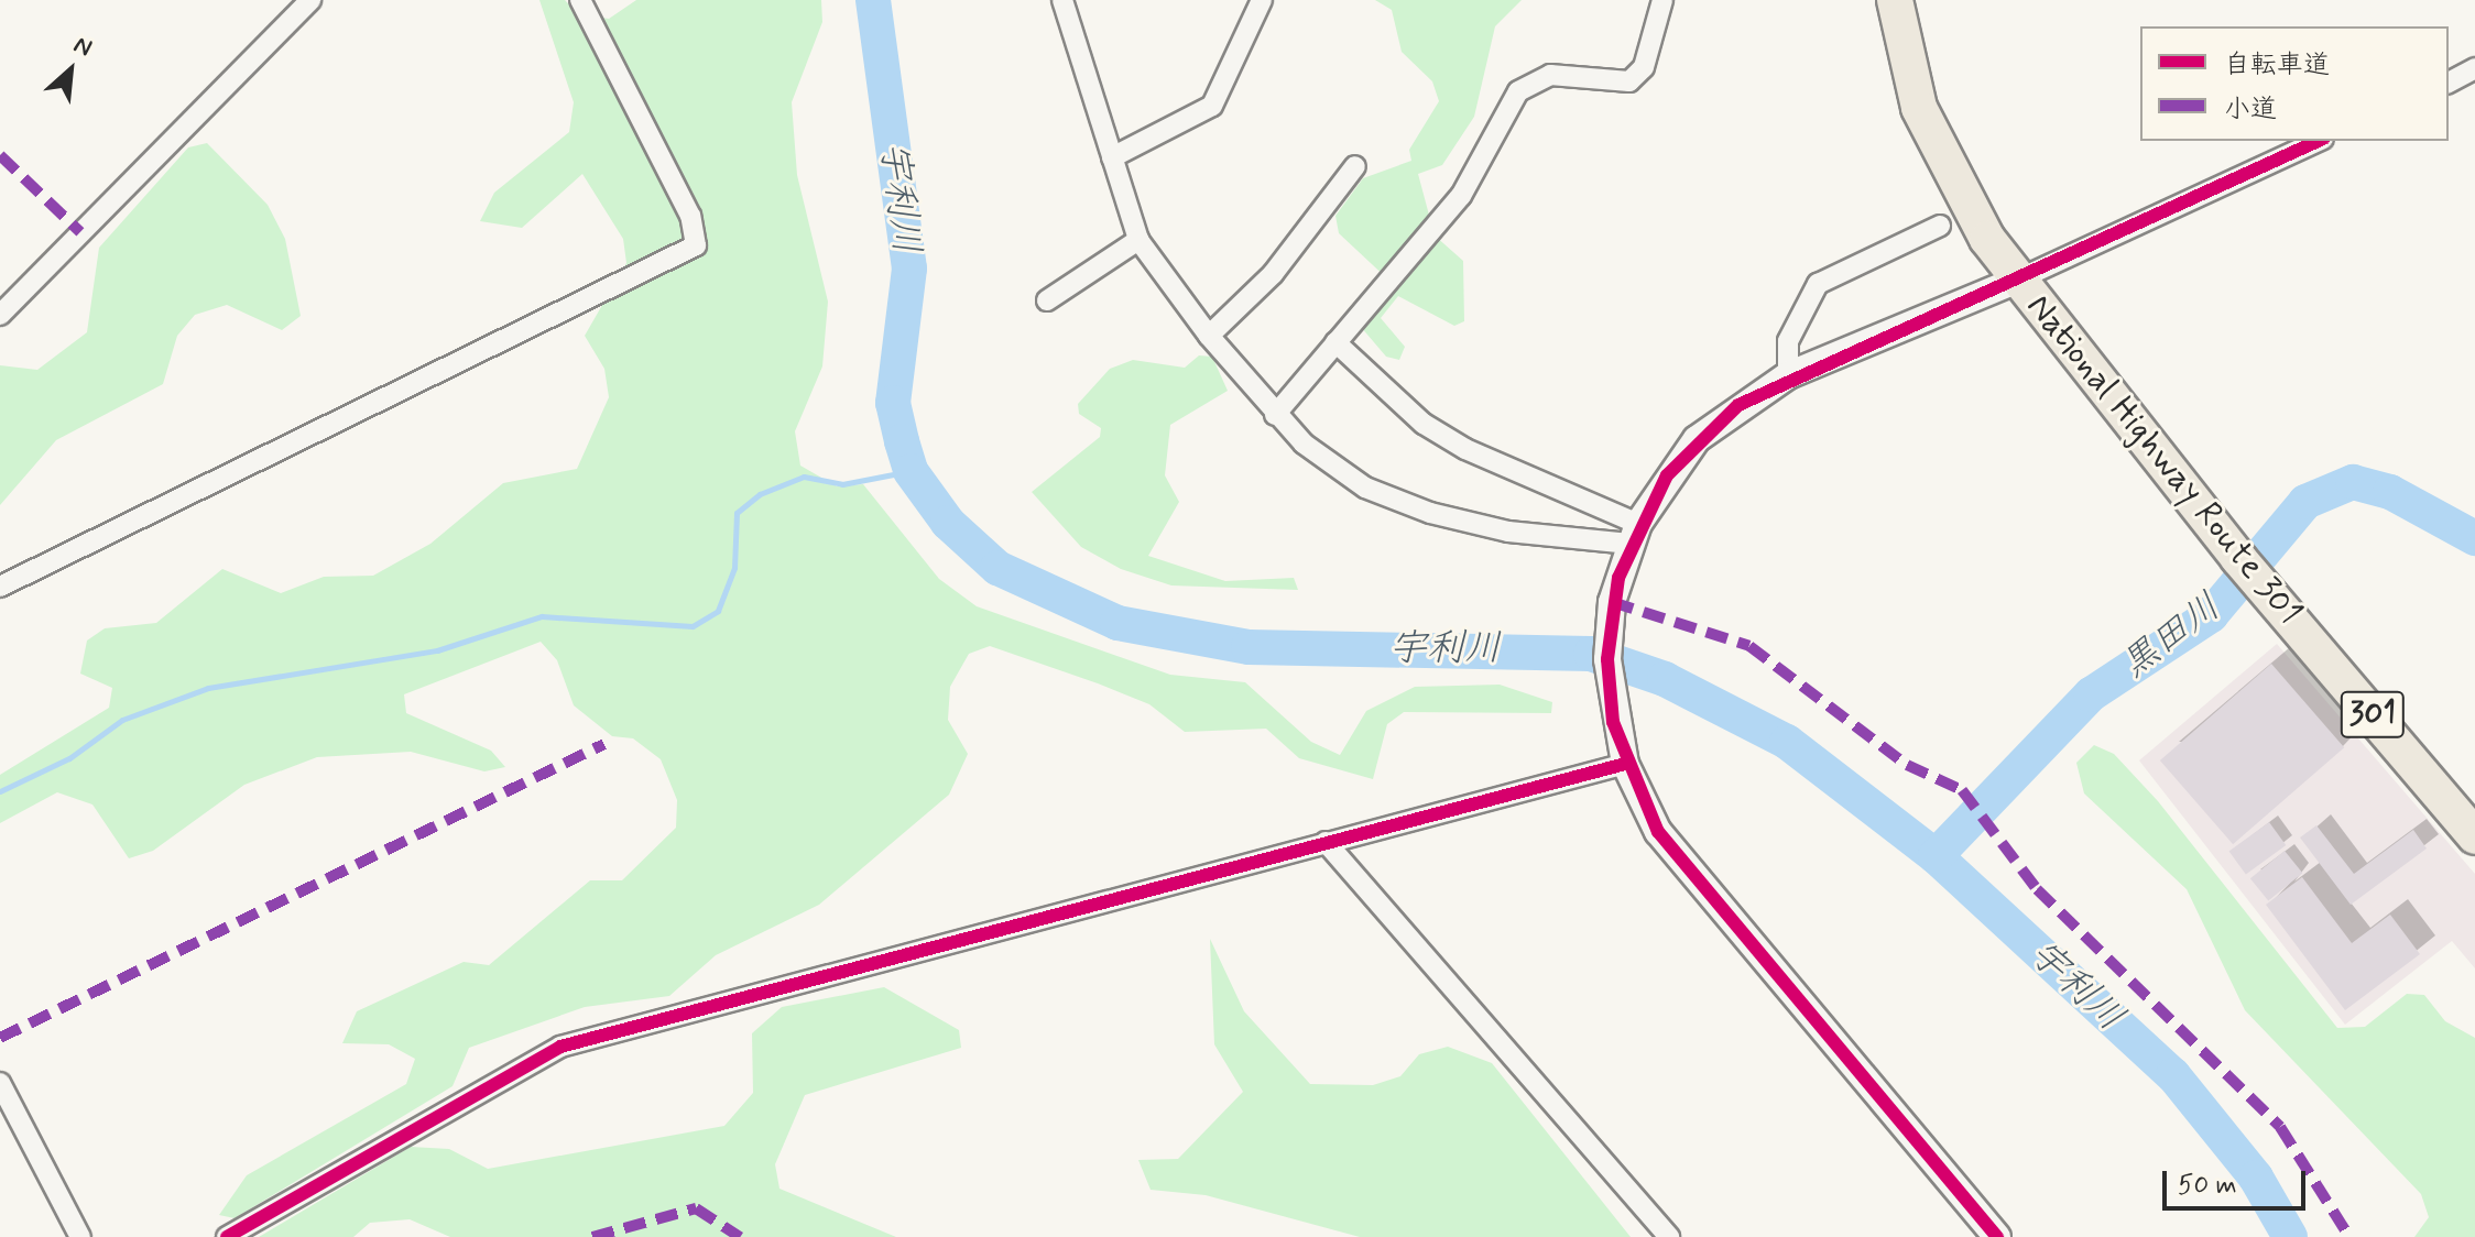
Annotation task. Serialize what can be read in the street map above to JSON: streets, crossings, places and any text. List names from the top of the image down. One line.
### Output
{"streets":{"highway":["National Highway Route 301","301"]},"water":["宇利川","黒田川"],"legend":["自転車道","小道"],"scale_bar":"50 m","north":"top right"}
